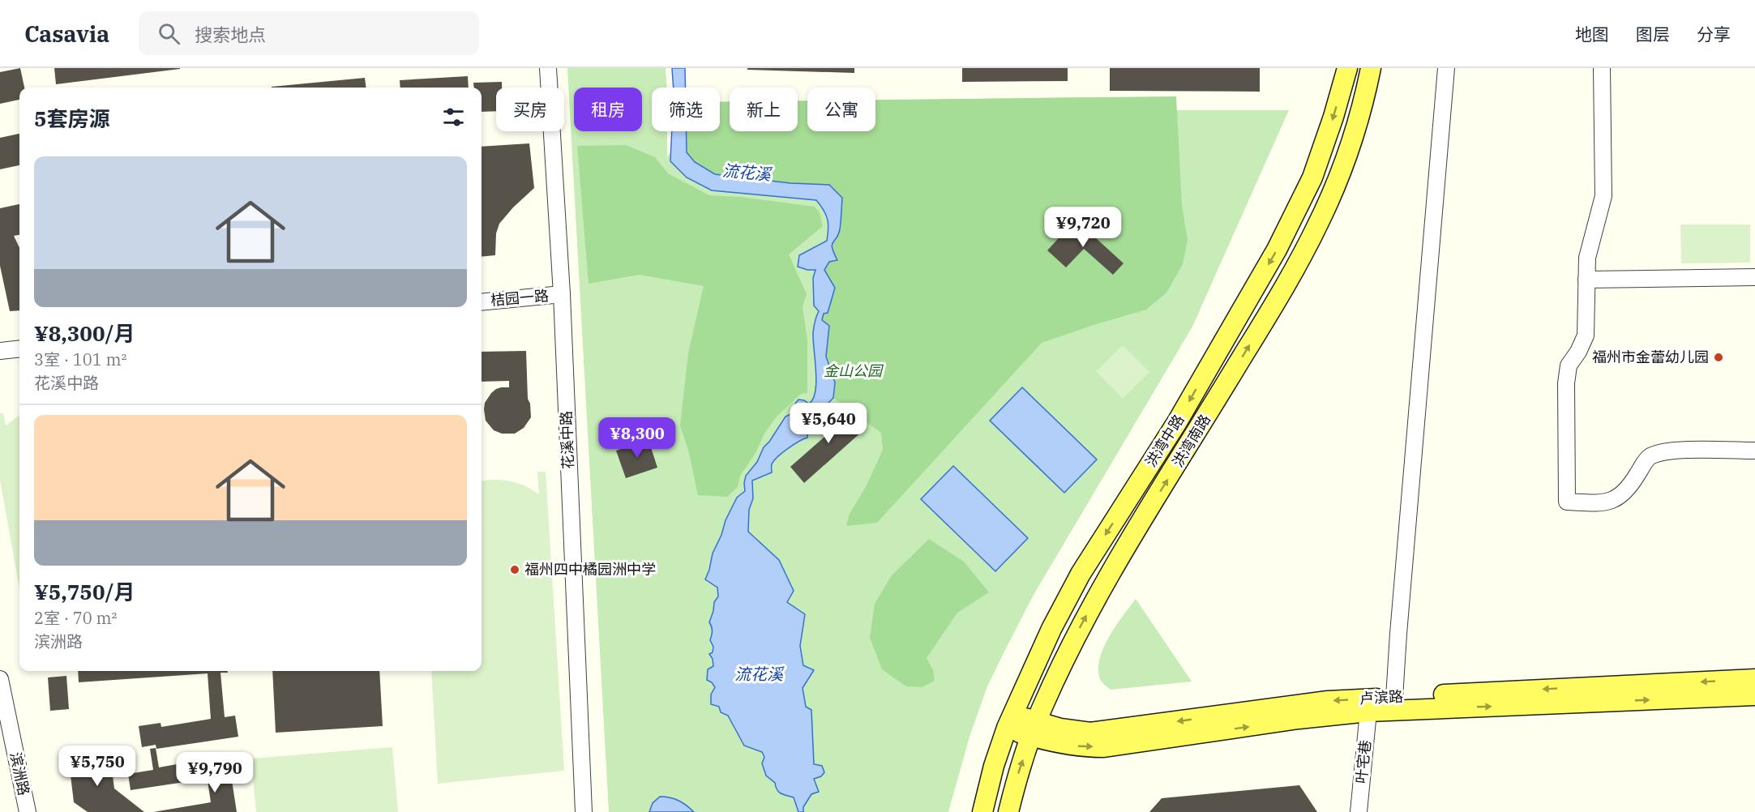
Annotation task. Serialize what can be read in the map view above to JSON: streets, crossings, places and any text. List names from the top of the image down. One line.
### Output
{"streets":{"main road":["洪湾中路","洪湾南路","卢滨路"],"street":["桔园一路","花溪中路","叶宅巷","滨洲路"]},"crossings":[["桔园一路","花溪中路"],["洪湾中路","卢滨路"],["洪湾南路","卢滨路"]],"one_way":["洪湾中路","洪湾南路"],"water":["流花溪"],"parks":["金山公园"],"places":["福州市金蕾幼儿园","福州四中橘园洲中学"],"page":{"header":"Casavia","search":"搜索地点","nav":["地图","图层","分享"],"chip":["买房","租房","筛选","新上","公寓"],"heading":"5套房源","list":[{"name":"¥8,300/月","note":"3室 · 101 m² · 花溪中路"},{"name":"¥5,750/月","note":"2室 · 70 m² · 滨洲路"}],"price":["¥9,720","¥5,640","¥8,300","¥5,750","¥9,790"]}}
